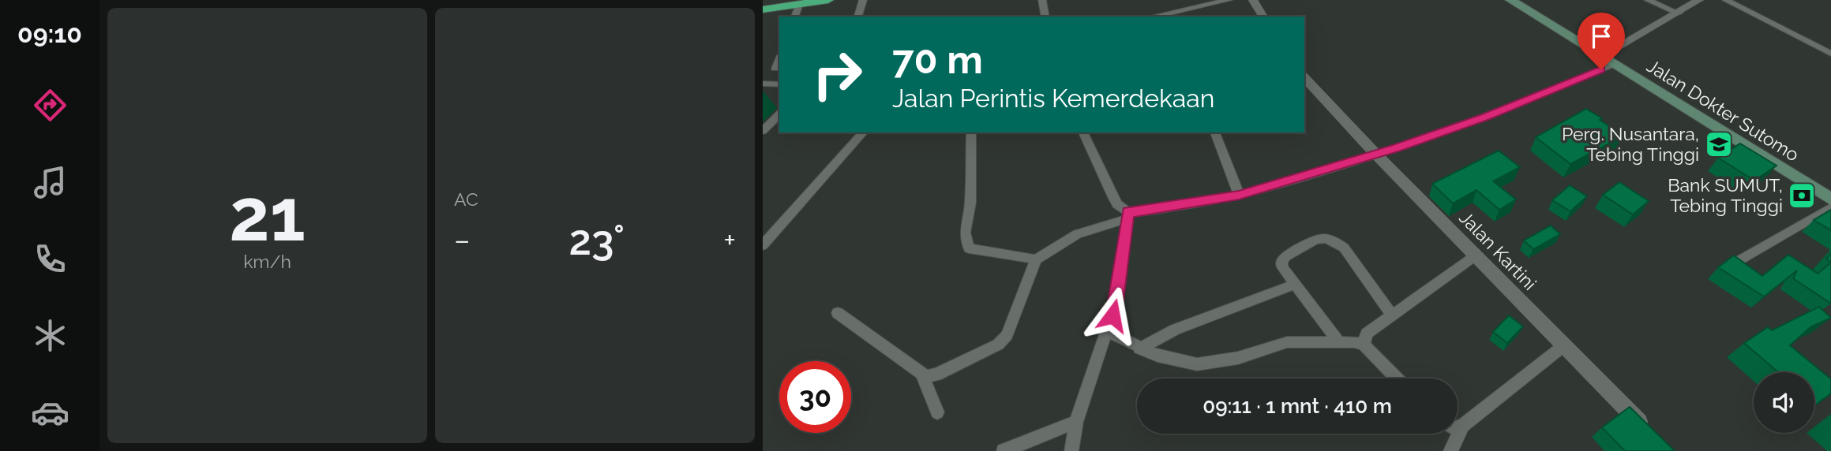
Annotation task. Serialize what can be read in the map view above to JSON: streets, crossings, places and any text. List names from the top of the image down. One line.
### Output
{"streets":{"main road":["Jalan Dokter Sutomo"],"street":["Jalan Kartini"]},"places":{"school or university":["Perg. Nusantara, Tebing Tinggi"],"bank":["Bank SUMUT, Tebing Tinggi"]},"page":{"tabs":"09:10","tile":[["21","km/h"],"AC"],"turn":["70 m","Jalan Perintis Kemerdekaan"],"heat":["−","23°","+"],"limit":"30","trip":"09:11 · 1 mnt · 410 m"}}
